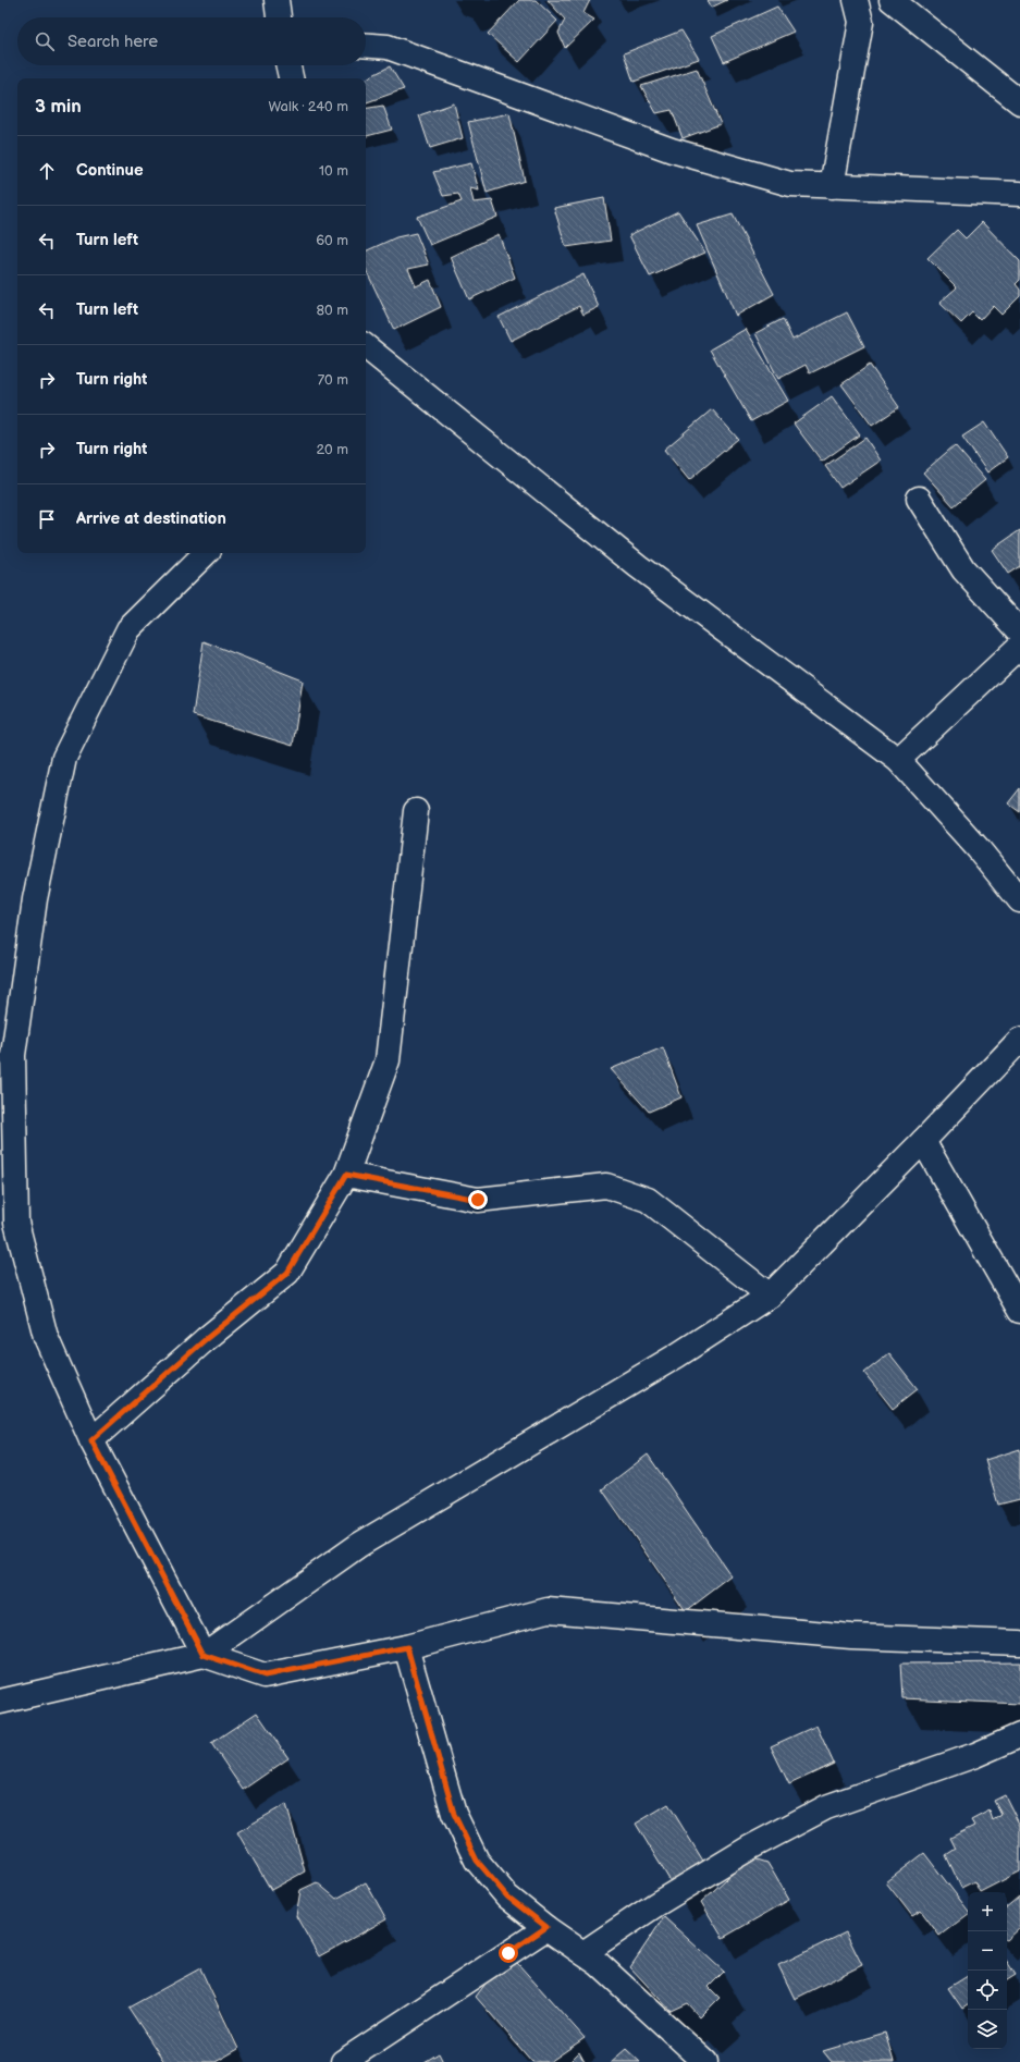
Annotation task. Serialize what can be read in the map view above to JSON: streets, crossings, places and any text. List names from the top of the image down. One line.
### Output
{"page":{"search":"Search here","heading":["3 min","Walk · 240 m"],"list":[["Continue","10 m"],["Turn left","60 m"],["Turn left","80 m"],["Turn right","70 m"],["Turn right","20 m"],"Arrive at destination"],"map_buttons":["+","−"]}}
